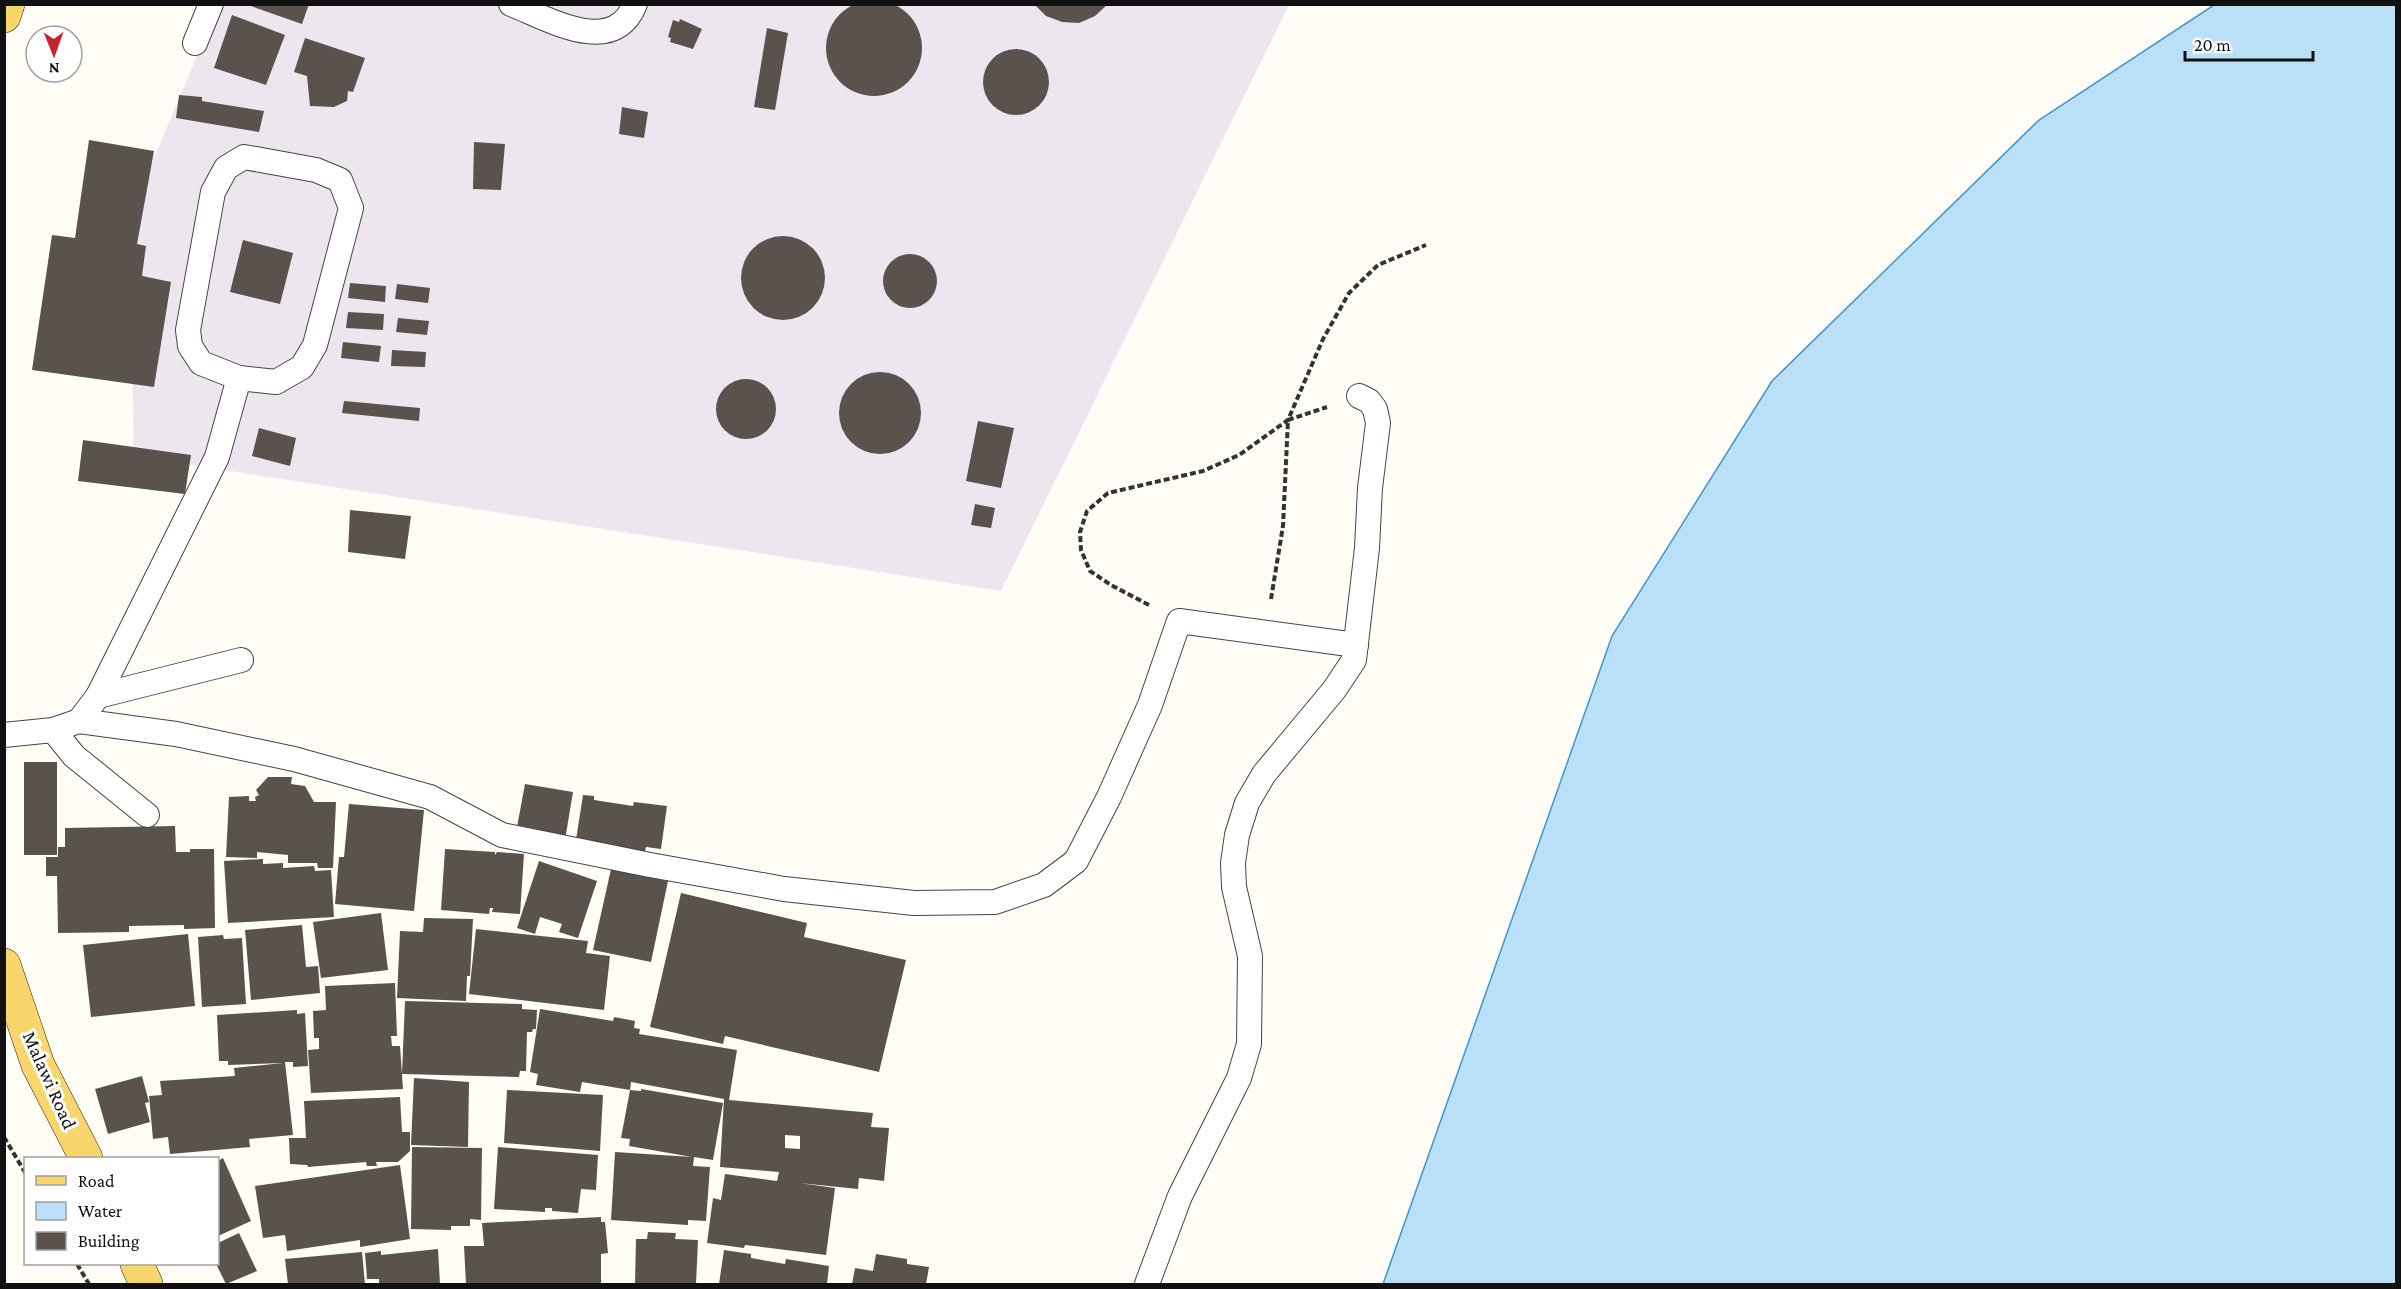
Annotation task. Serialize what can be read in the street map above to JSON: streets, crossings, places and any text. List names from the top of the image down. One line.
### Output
{"streets":{"main road":["Malawi Road"]},"legend":["Road","Water","Building"],"scale_bar":"20 m","north":"bottom"}
